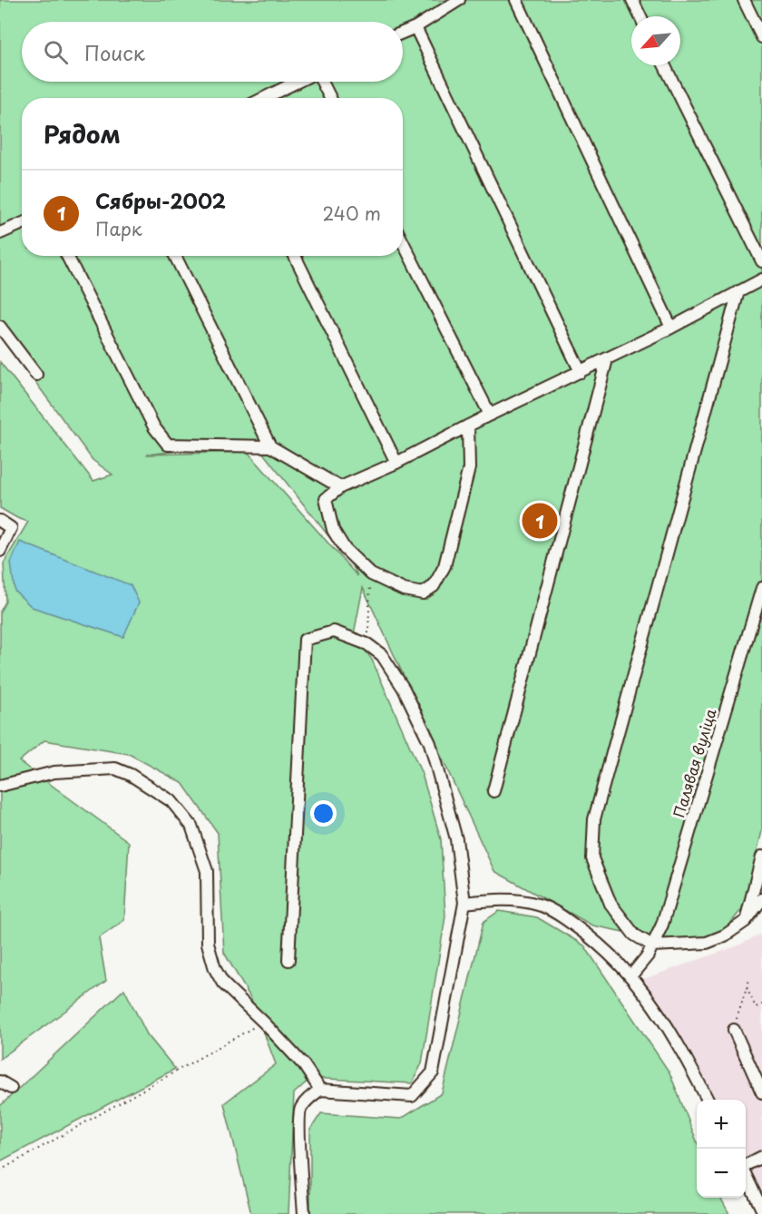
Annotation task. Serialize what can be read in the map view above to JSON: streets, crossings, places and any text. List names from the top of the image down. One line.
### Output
{"streets":{"street":["Палявая вуліца"]},"north":"bottom left","page":{"search":"Поиск","heading":"Рядом","list":[{"mark":"1","name":"Сябры-2002","note":"Парк","value":"240 m"}],"pins":"1","map_buttons":["+","−"]}}
